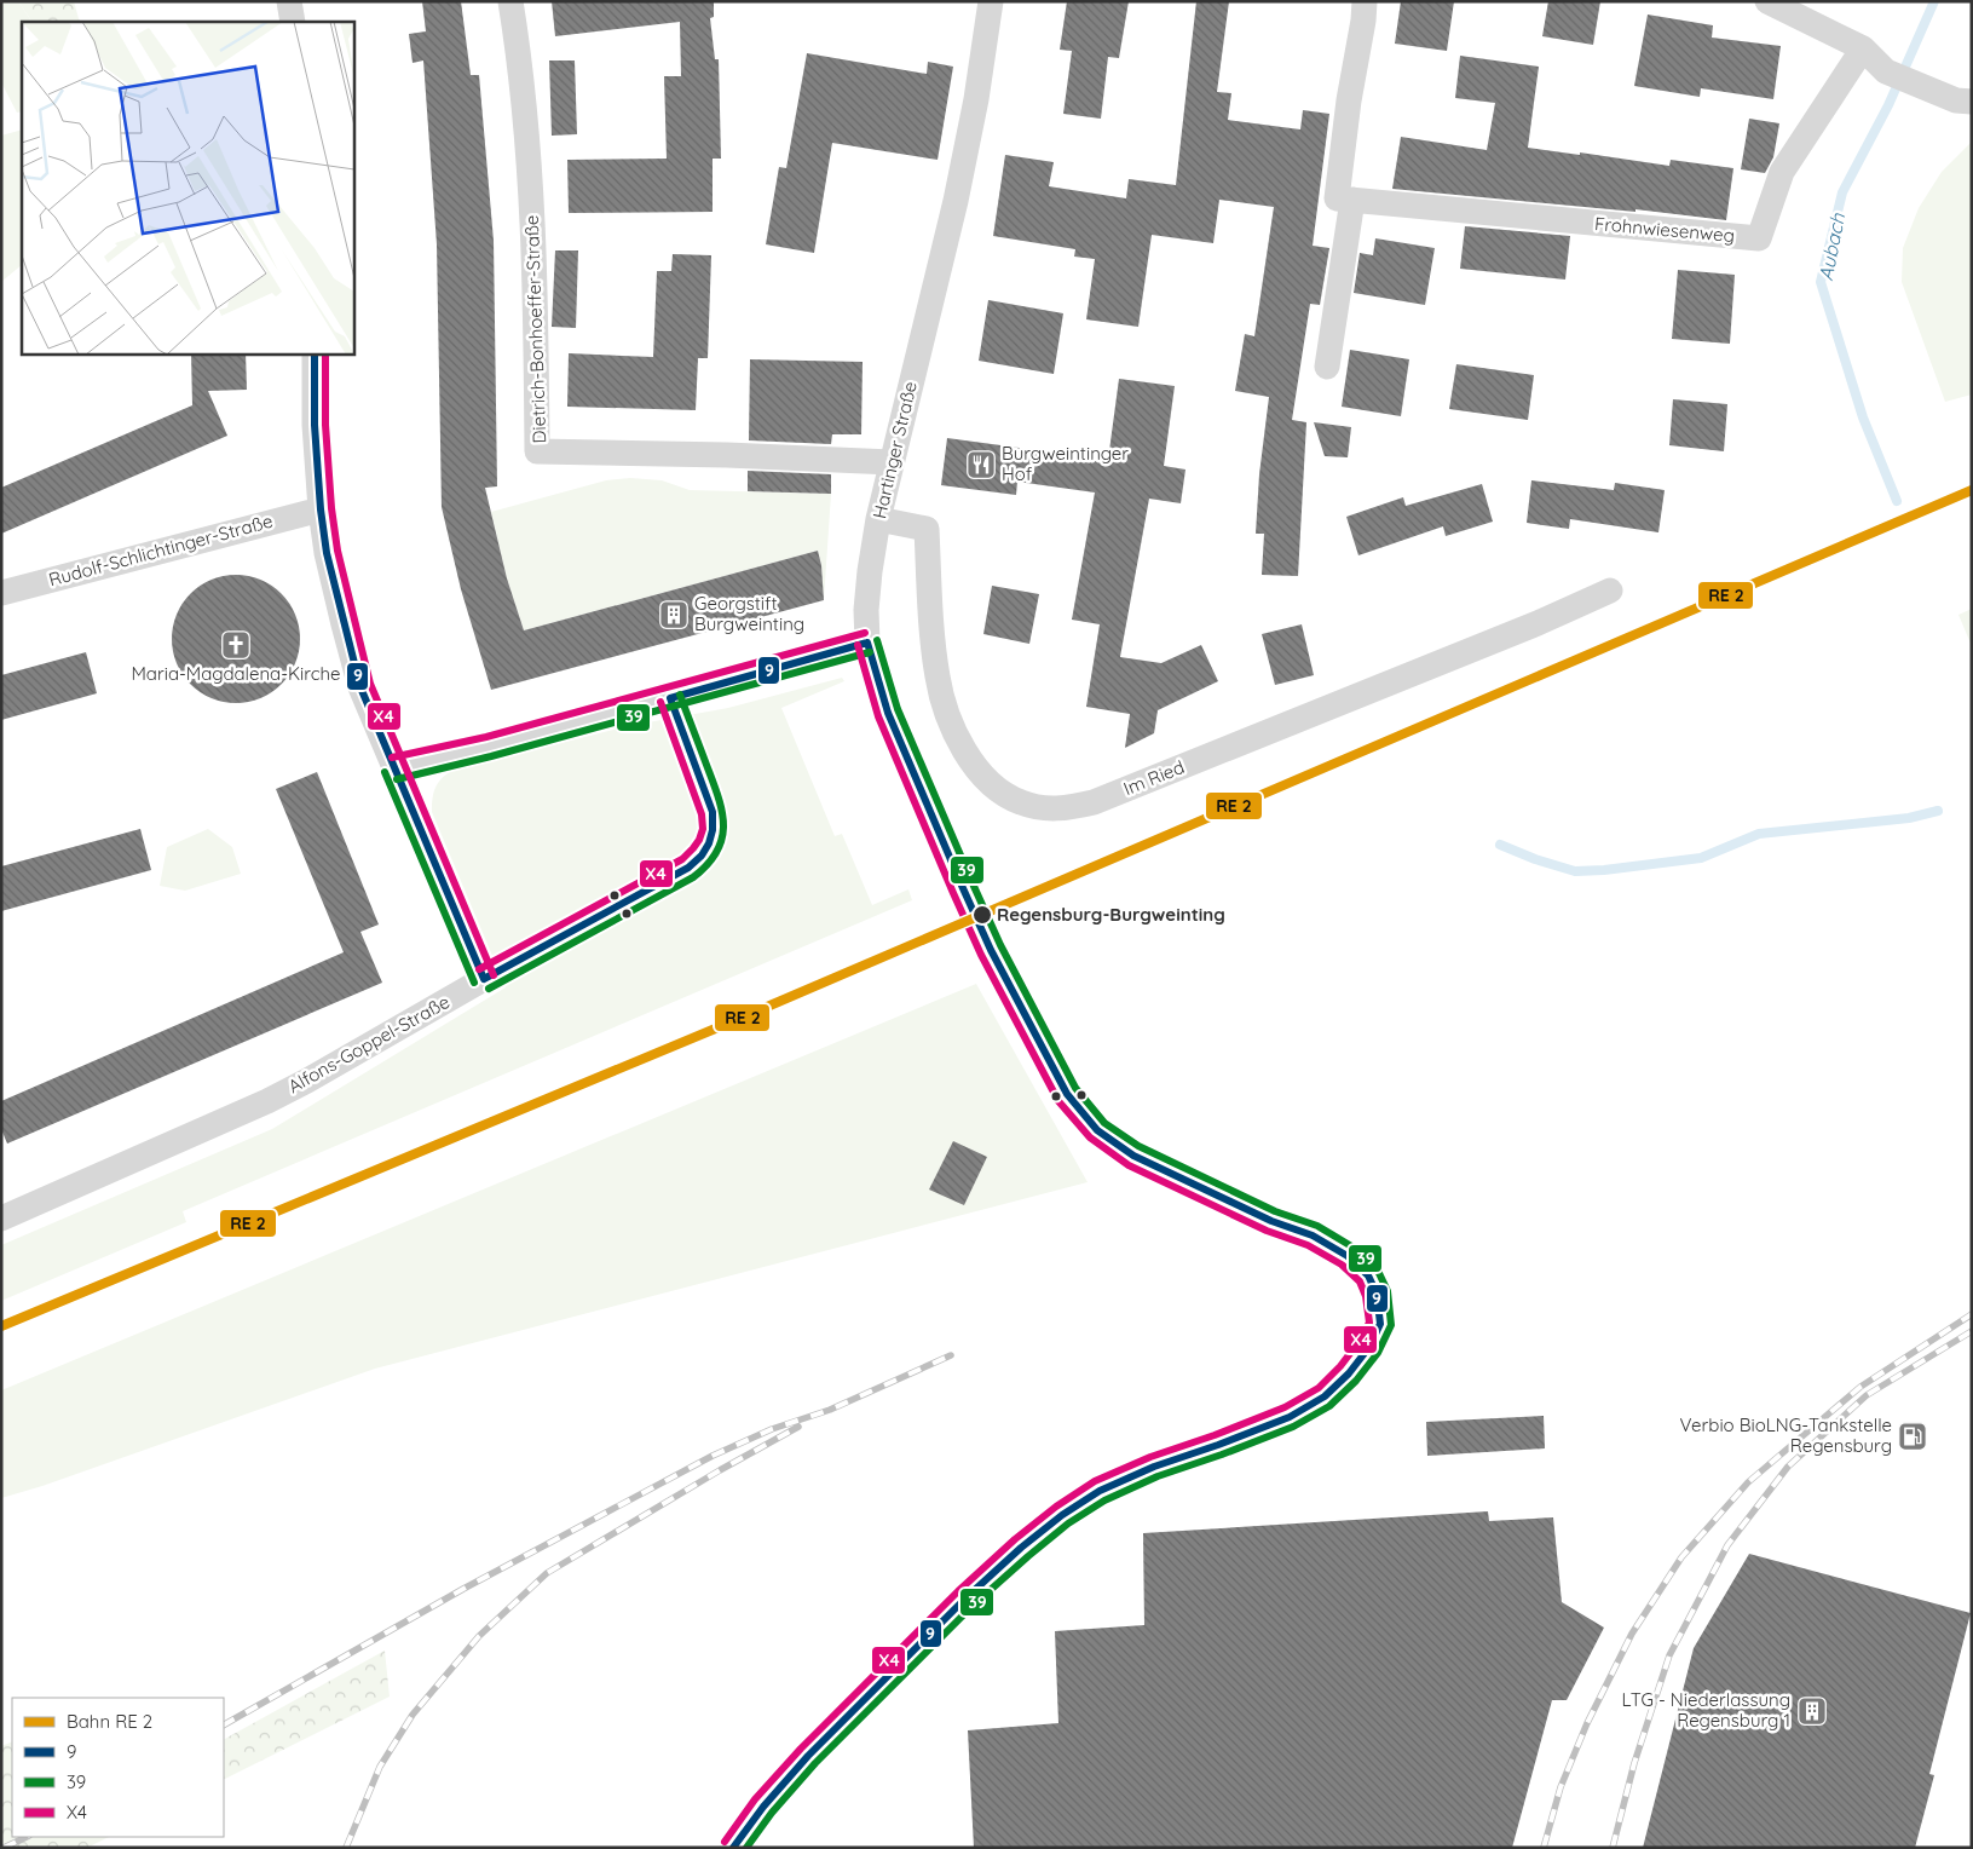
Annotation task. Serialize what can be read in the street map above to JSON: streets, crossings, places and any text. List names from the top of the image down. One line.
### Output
{"streets":{"street":["Frohnwiesenweg","Dietrich-Bonhoeffer-Straße","Hartinger Straße","Rudolf-Schlichtinger-Straße","Im Ried","Alfons-Goppel-Straße"]},"crossings":[["Dietrich-Bonhoeffer-Straße","Hartinger Straße"],["Hartinger Straße","Im Ried"]],"water":["Aubach"],"places":{"restaurant":["Burgweintinger Hof"],"building":["Georgstift Burgweinting","LTG - Niederlassung Regensburg 1"],"church":["Maria-Magdalena-Kirche"],"other":["Regensburg-Burgweinting"],"fuel station":["Verbio BioLNG-Tankstelle Regensburg"]},"lines":["transit line 9","transit line X4","transit line 39"],"legend":["Bahn RE 2","9","39","X4"]}
